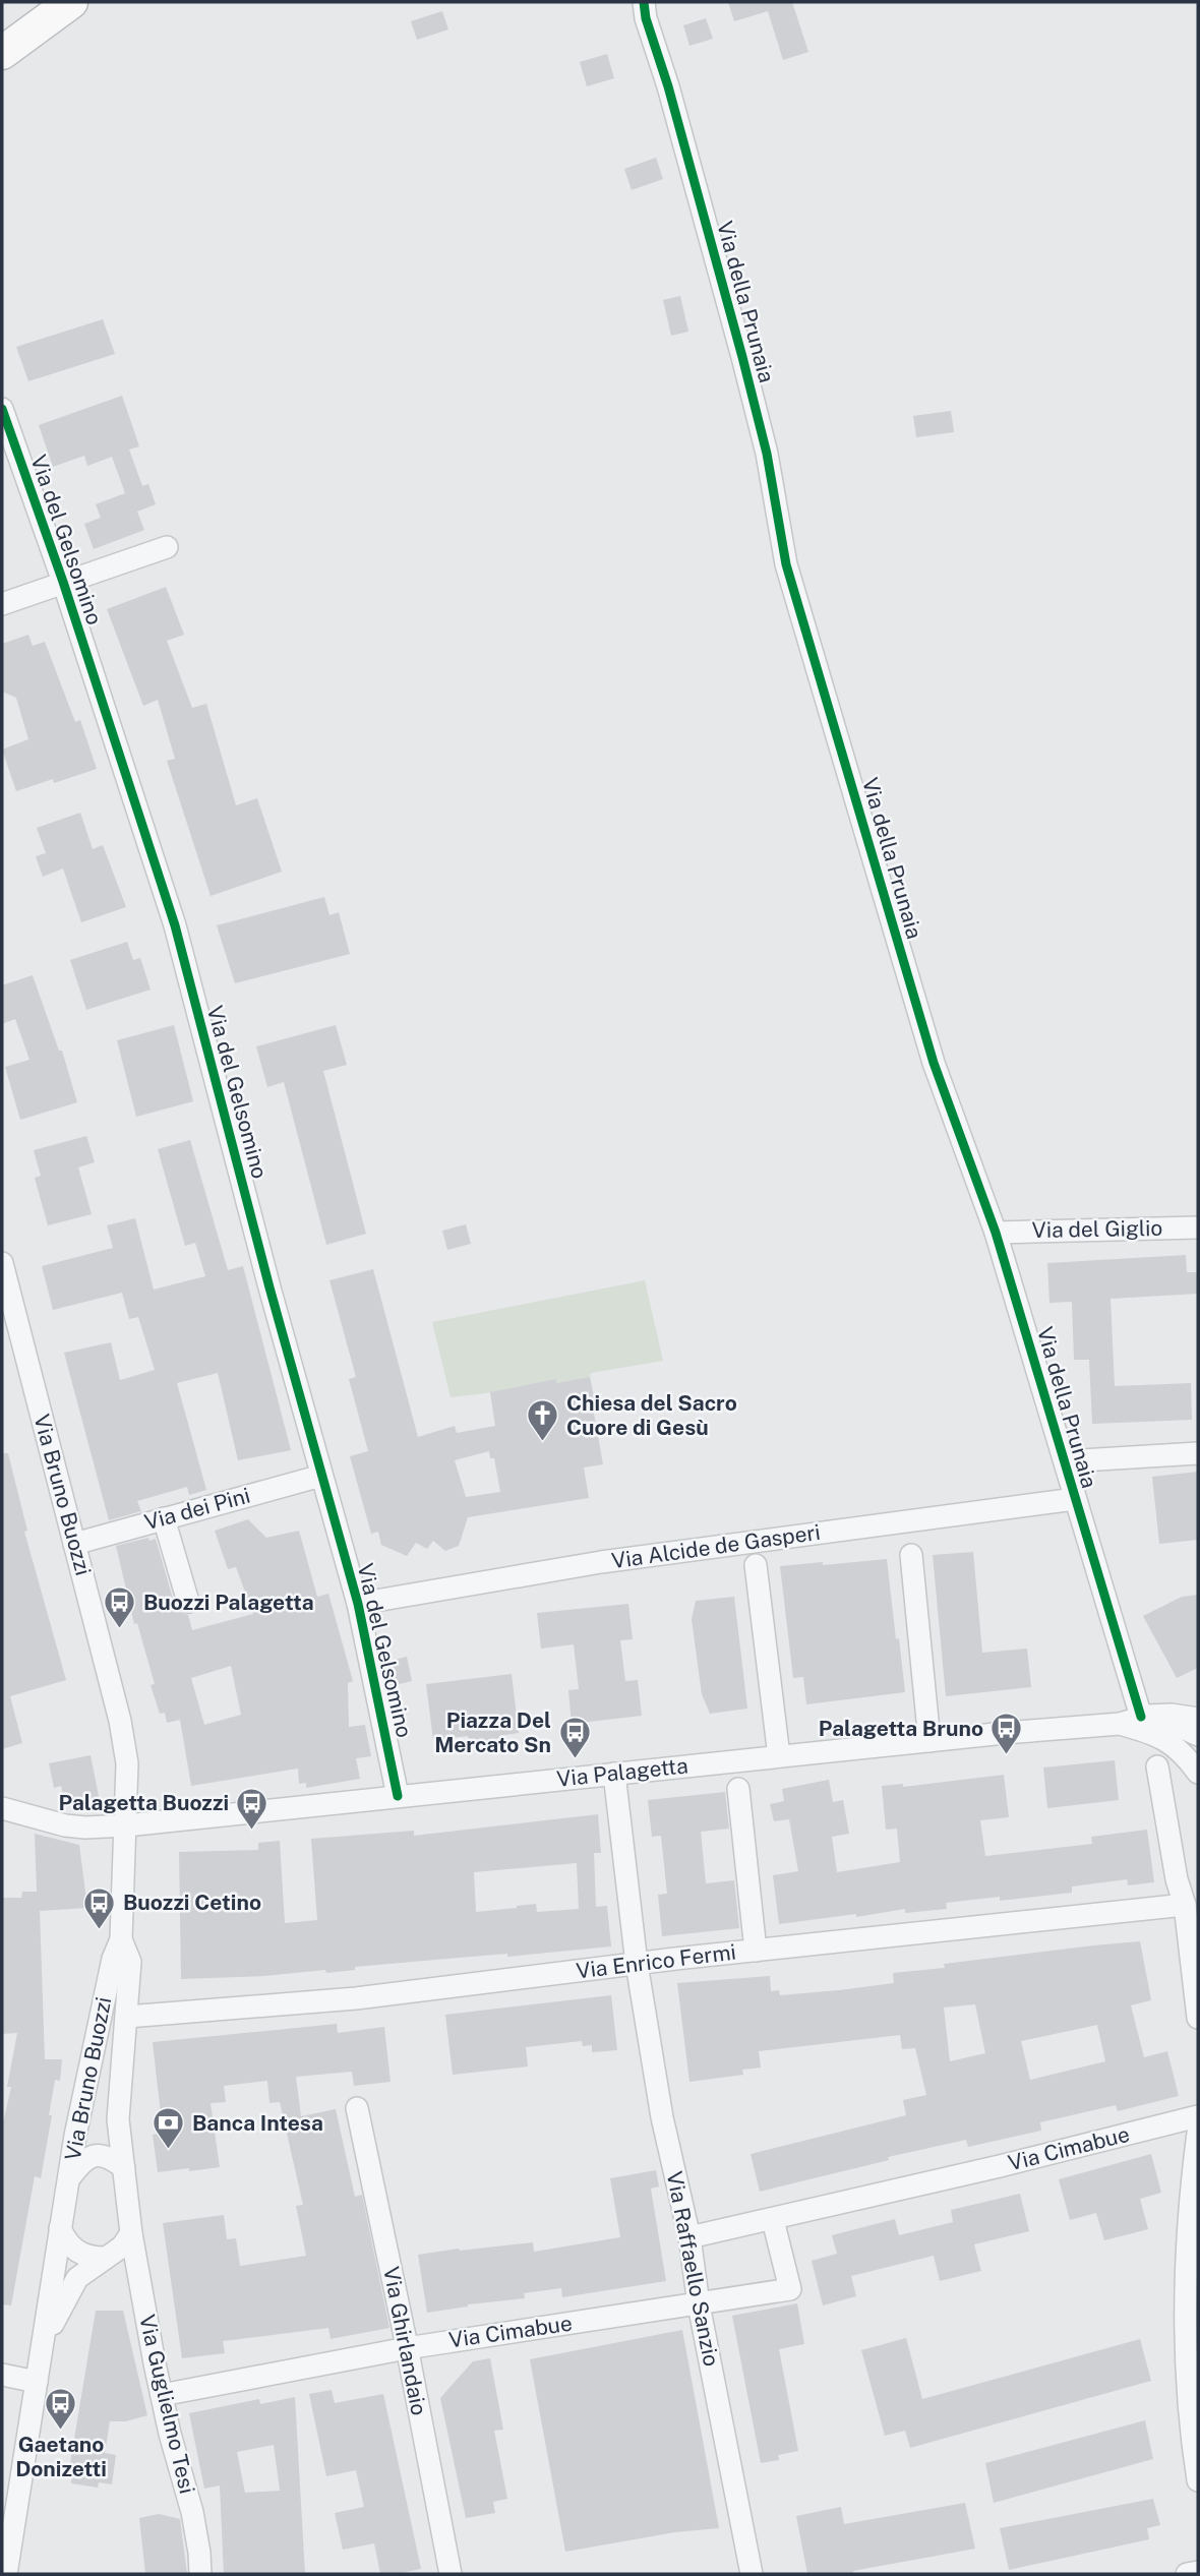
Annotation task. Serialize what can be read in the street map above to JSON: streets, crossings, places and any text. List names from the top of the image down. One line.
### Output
{"streets":{"street":["Via della Prunaia","Via del Gelsomino","Via del Giglio","Via Bruno Buozzi","Via dei Pini","Via Alcide de Gasperi","Via Palagetta","Via Enrico Fermi","Via Cimabue","Via Raffaello Sanzio","Via Ghirlandaio","Via Guglielmo Tesi"]},"crossings":[["Via della Prunaia","Via del Giglio"],["Via della Prunaia","Via Alcide de Gasperi"],["Via della Prunaia","Via Palagetta"],["Via del Gelsomino","Via dei Pini"],["Via del Gelsomino","Via Alcide de Gasperi"],["Via del Gelsomino","Via Palagetta"],["Via Bruno Buozzi","Via dei Pini"],["Via Bruno Buozzi","Via Palagetta"],["Via Bruno Buozzi","Via Enrico Fermi"],["Via Bruno Buozzi","Via Guglielmo Tesi"],["Via Palagetta","Via Raffaello Sanzio"],["Via Enrico Fermi","Via Raffaello Sanzio"],["Via Cimabue","Via Raffaello Sanzio"],["Via Cimabue","Via Ghirlandaio"],["Via Cimabue","Via Guglielmo Tesi"]],"places":{"church":["Chiesa del Sacro Cuore di Gesù"],"bus stop":["Buozzi Palagetta","Palagetta Bruno","Piazza Del Mercato Sn","Palagetta Buozzi","Buozzi Cetino","Gaetano Donizetti"],"bank":["Banca Intesa"]}}
